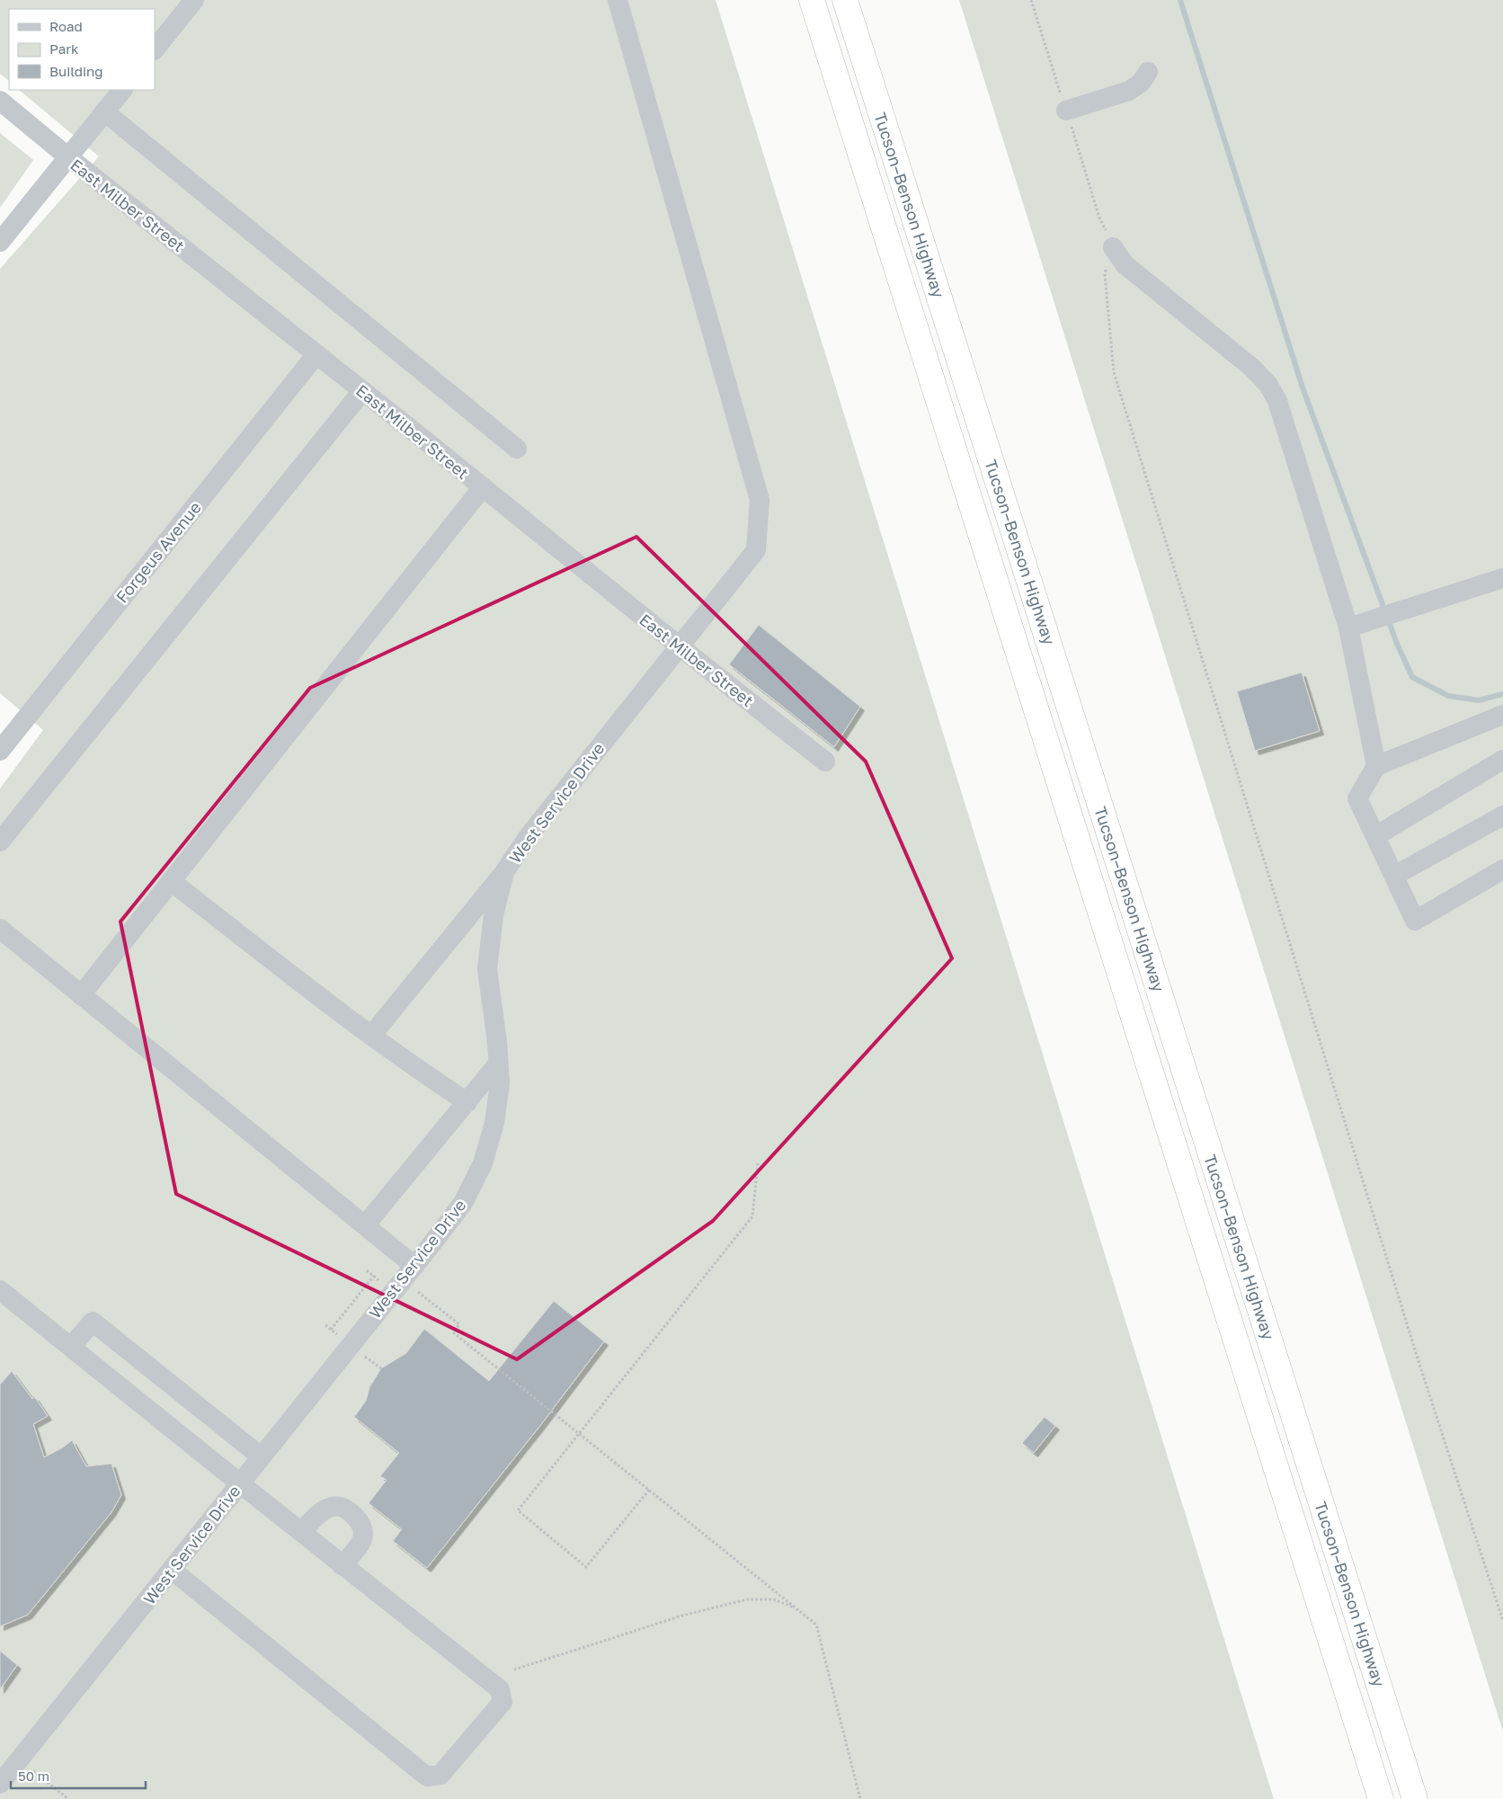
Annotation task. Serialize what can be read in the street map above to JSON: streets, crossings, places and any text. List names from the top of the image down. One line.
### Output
{"streets":{"highway":["Tucson–Benson Highway"],"street":["East Milber Street","Forgeus Avenue","West Service Drive"]},"crossings":[["East Milber Street","Forgeus Avenue"],["East Milber Street","West Service Drive"]],"legend":["Road","Park","Building"],"scale_bar":"50 m"}
